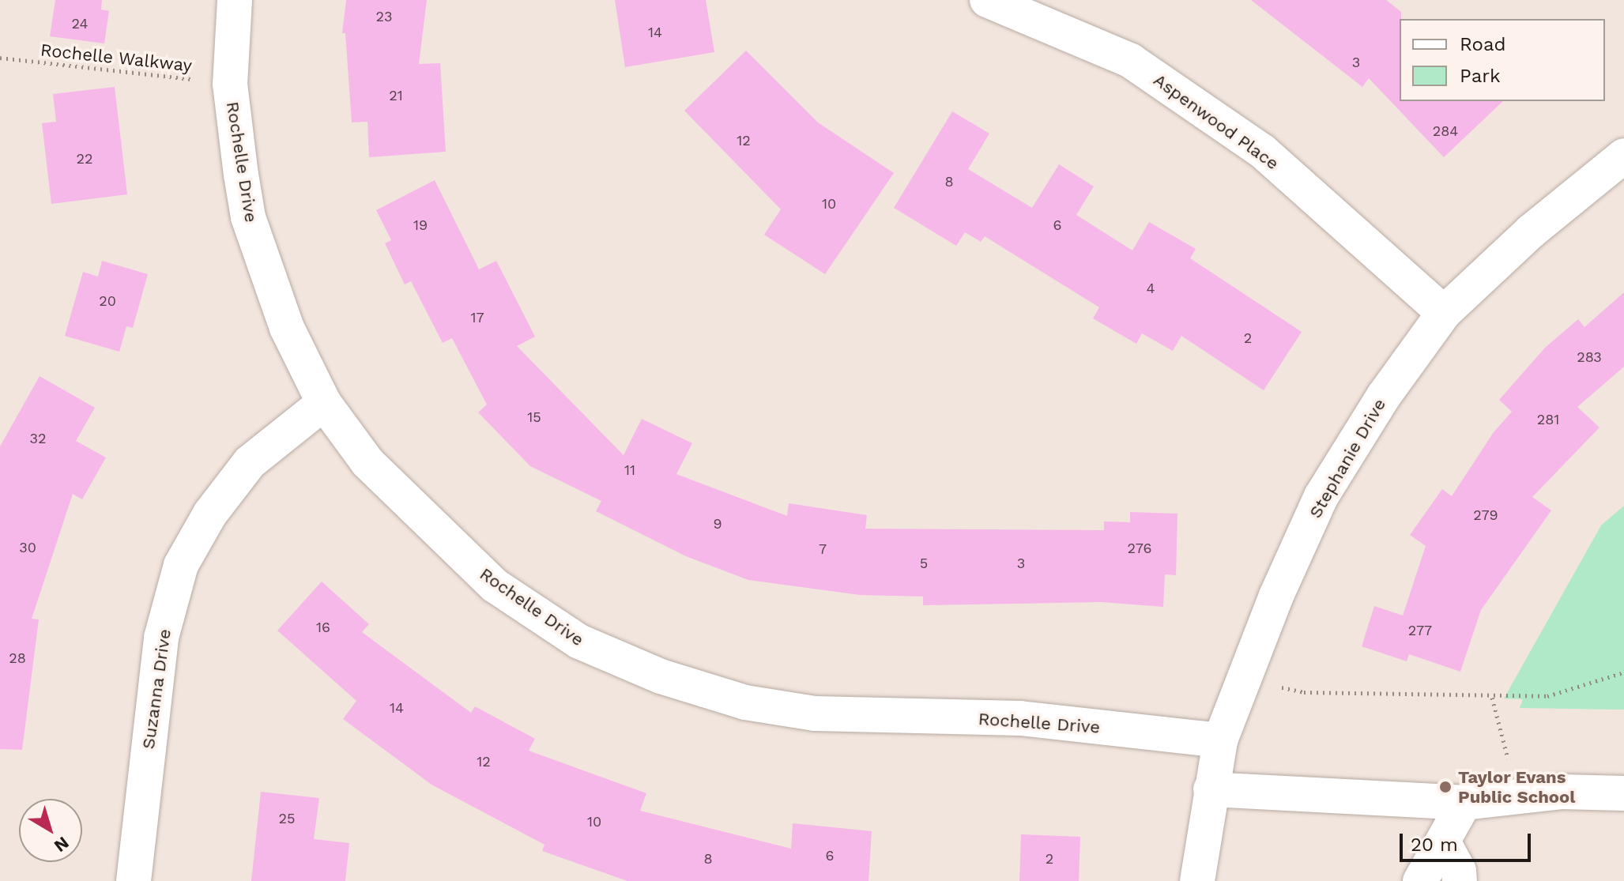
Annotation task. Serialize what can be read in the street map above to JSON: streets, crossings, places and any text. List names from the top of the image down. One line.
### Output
{"streets":{"street":["Aspenwood Place","Rochelle Drive","Stephanie Drive","Suzanna Drive"],"path":["Rochelle Walkway"]},"crossings":[["Rochelle Walkway","Rochelle Drive"],["Aspenwood Place","Stephanie Drive"],["Rochelle Drive","Stephanie Drive"],["Rochelle Drive","Suzanna Drive"]],"places":["Taylor Evans Public School"],"house_numbers":["23","24","14","3","21","284","12","22","8","10","19","6","4","20","17","2","283","15","281","32","11","279","9","30","276","7","5","3","16","277","28","14","12","25","10","6","8","2"],"legend":["Road","Park"],"scale_bar":"20 m","north":"bottom right"}
